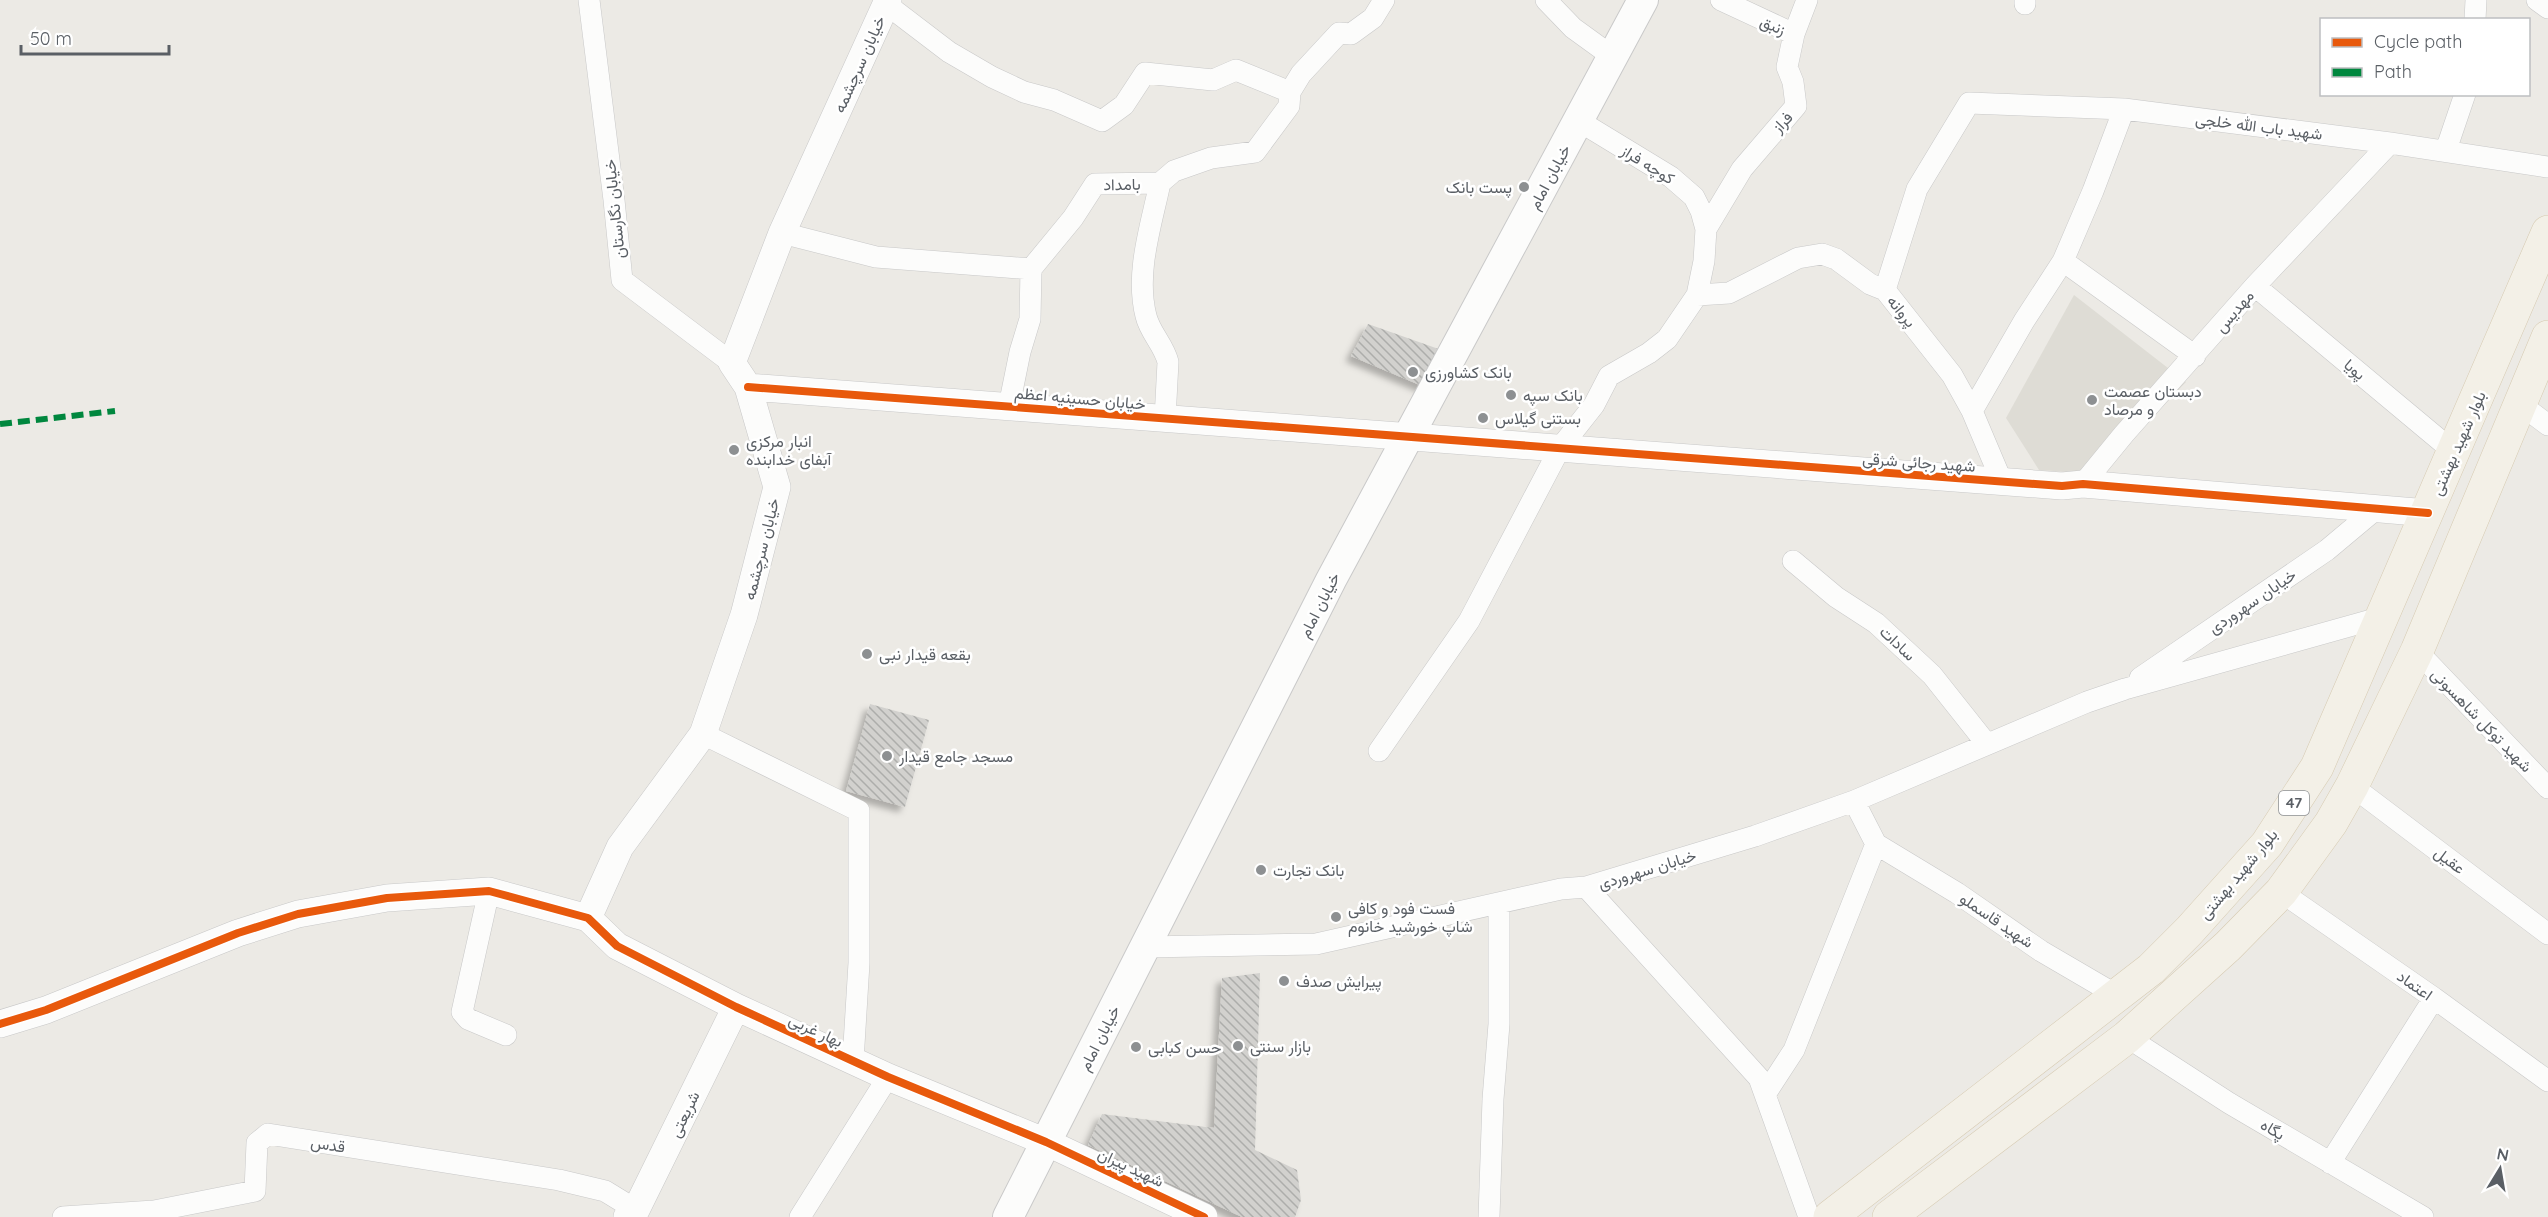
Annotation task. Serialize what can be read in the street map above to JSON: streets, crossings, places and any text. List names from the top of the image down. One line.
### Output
{"streets":{"main road":["خیابان امام","بلوار شهید بهشتی","47"],"street":["زنبق","خیابان سرچشمه","فراز","شهید باب الله خلجی","کوچه فراز","بامداد","خیابان نگارستان","پروانه","مهدیس","پویا","خیابان حسینیه اعظم","شهید رجائی شرقی","خیابان سهروردی","سادات","شهید توکل شاهسونی","عقیل","شهید قاسملو","اعتماد","بهار غربی","شریعتی","پگاه","قدس","شهید پیران"]},"crossings":[["زنبق","فراز"],["خیابان سرچشمه","خیابان نگارستان"],["خیابان سرچشمه","خیابان حسینیه اعظم"],["خیابان سرچشمه","بهار غربی"],["فراز","کوچه فراز"],["شهید باب الله خلجی","پروانه"],["شهید باب الله خلجی","مهدیس"],["کوچه فراز","خیابان امام"],["کوچه فراز","پروانه"],["کوچه فراز","شهید رجائی شرقی"],["خیابان امام","خیابان حسینیه اعظم"],["خیابان امام","شهید رجائی شرقی"],["خیابان امام","خیابان سهروردی"],["خیابان امام","بهار غربی"],["خیابان امام","شهید پیران"],["پروانه","شهید رجائی شرقی"],["مهدیس","پویا"],["مهدیس","شهید رجائی شرقی"],["پویا","بلوار شهید بهشتی"],["خیابان حسینیه اعظم","شهید رجائی شرقی"],["بلوار شهید بهشتی","شهید رجائی شرقی"],["بلوار شهید بهشتی","خیابان سهروردی"],["بلوار شهید بهشتی","شهید قاسملو"],["شهید رجائی شرقی","خیابان سهروردی"],["خیابان سهروردی","سادات"],["شهید توکل شاهسونی","47"],["47","عقیل"],["47","اعتماد"],["47","پگاه"],["بهار غربی","شریعتی"],["بهار غربی","شهید پیران"],["شریعتی","قدس"]],"places":["پست بانک","بانک کشاورزی","بانک سپه","دبستان عصمت و مرصاد","بستنی گیلاس","انبار مرکزی آبفای خدابنده","بقعه قیدار نبی","مسجد جامع قیدار","بانک تجارت","فست فود و کافی شاپ خورشید خانوم","پیرایش صدف","بازار سنتی","حسن کبابی"],"legend":["Cycle path","Path"],"scale_bar":"50 m","north":"top"}
